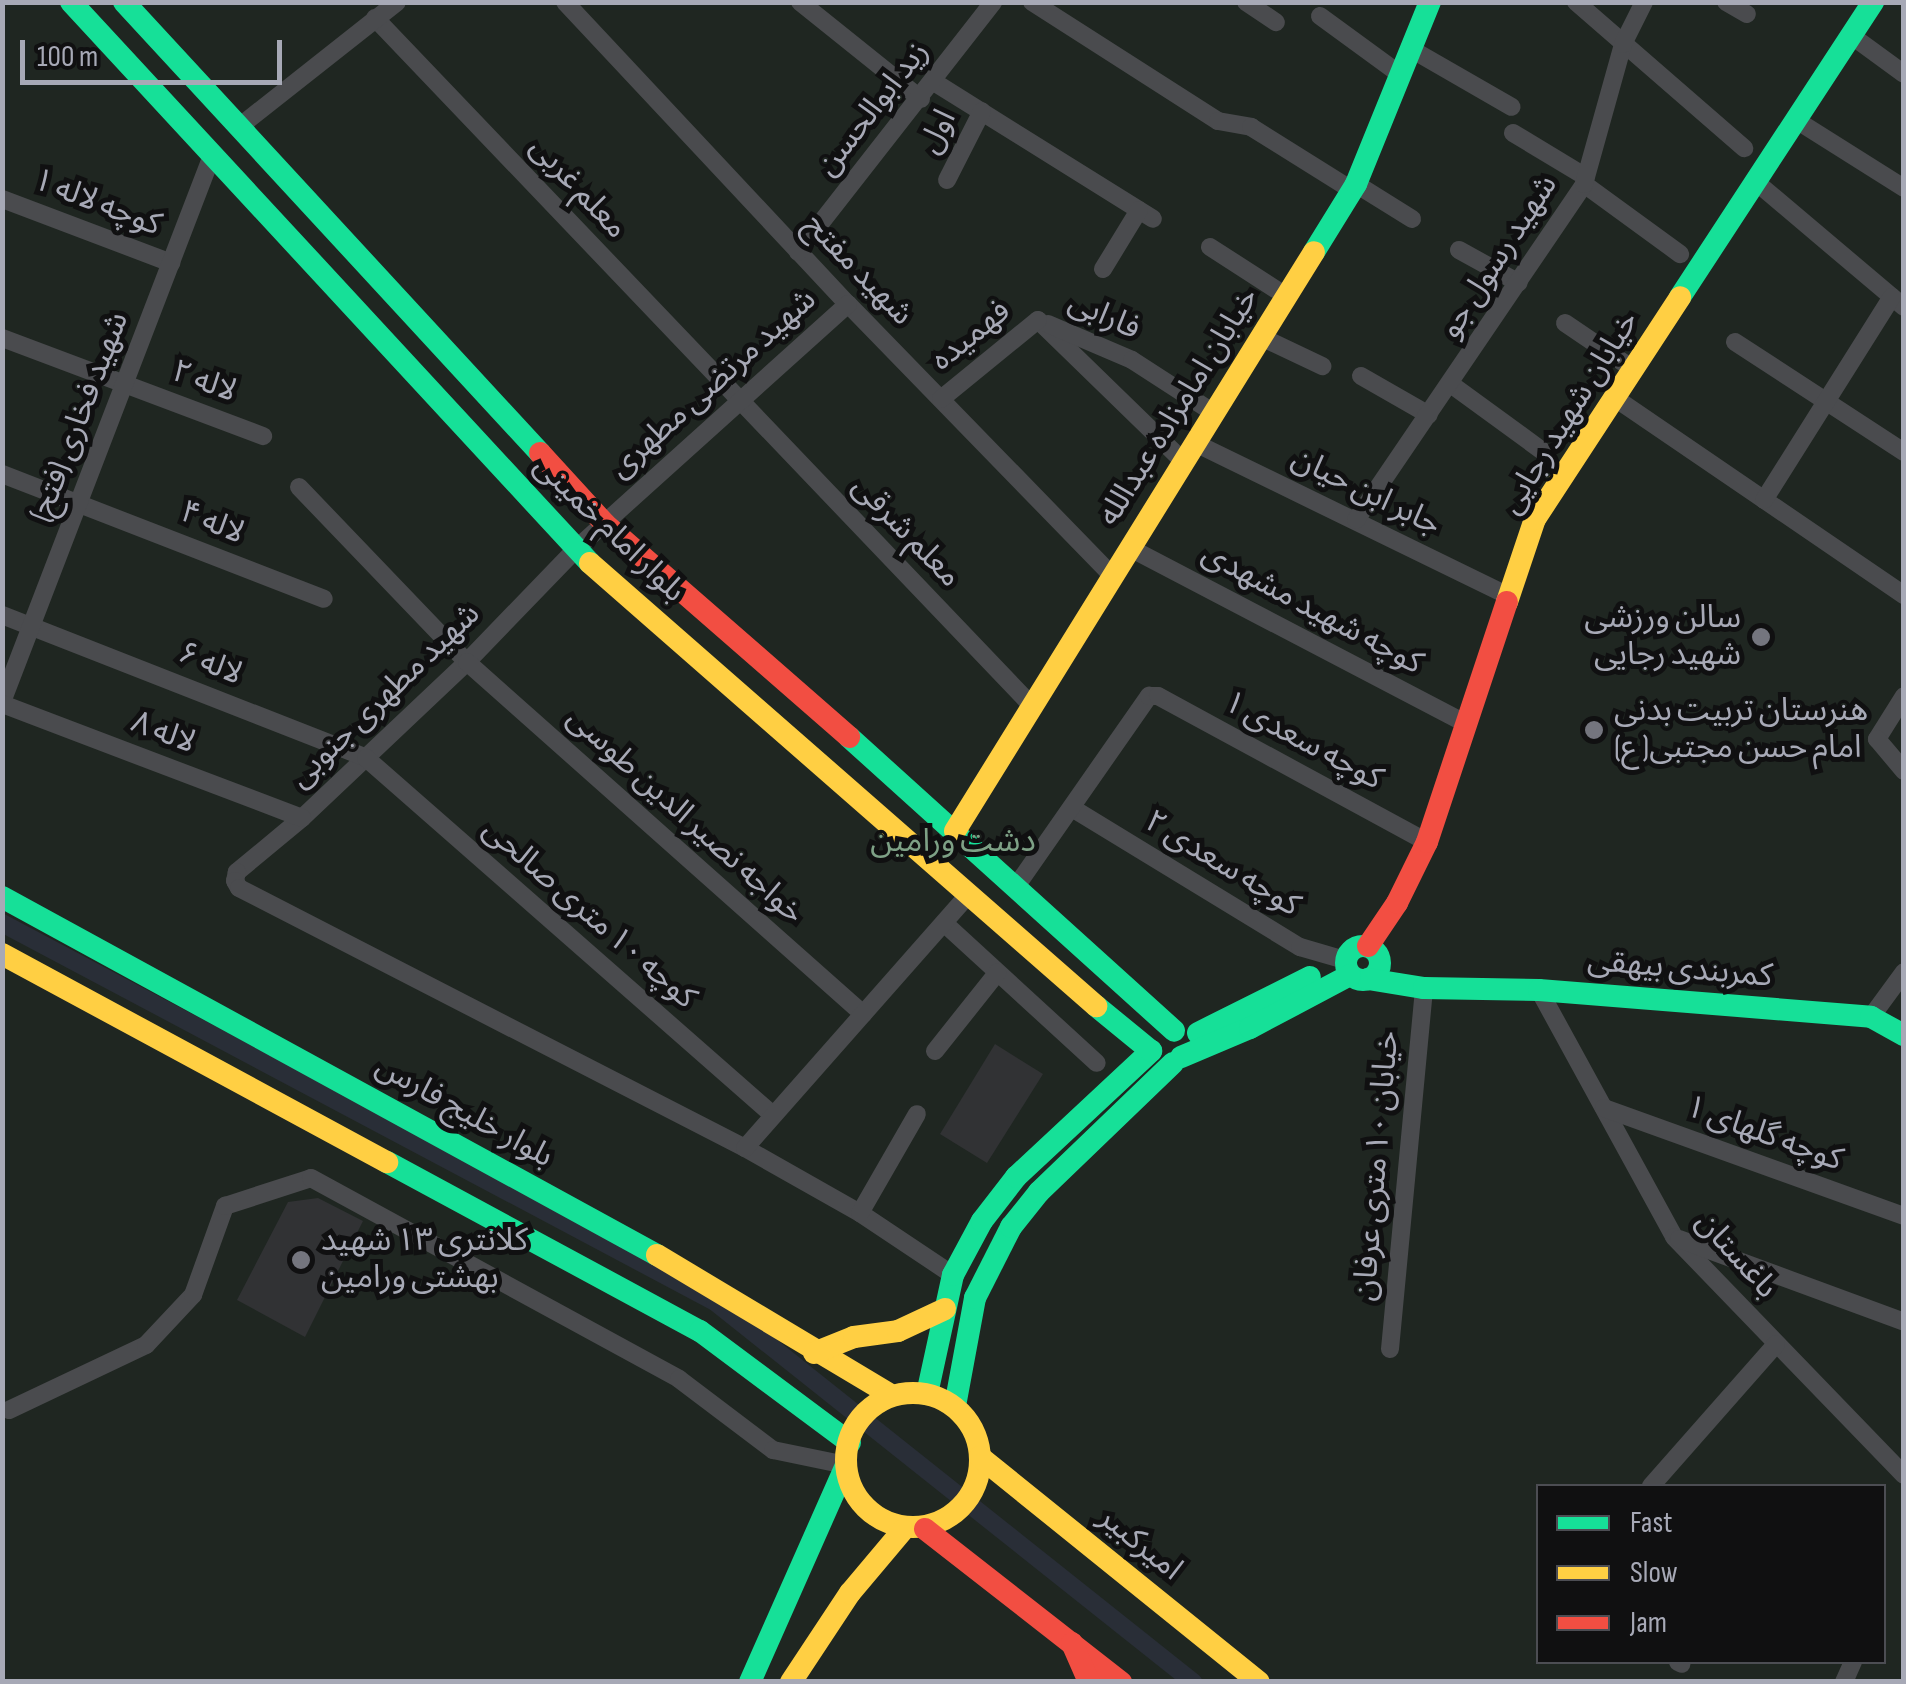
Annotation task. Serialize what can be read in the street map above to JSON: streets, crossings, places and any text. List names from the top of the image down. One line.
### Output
{"streets":{"main road":["خیابان امامزاده عبدالله","خیابان شهید رجایی","بلوار امام خمینی","کمربندی بیهقی","بلوار خلیج فارس","امیرکبیر"],"street":["زید ابوالحسن","اول","معلم غربی","کوچه لاله ۱","شهید رسول جو","شهید مفتح","فارابی","فهمیده","لاله ۲","شهید مرتضی مطهری","شهید فخاری (فتح)","جابر ابن حیان","لاله ۴","معلم شرقی","کوچه شهید مشهدی","لاله ۶","شهید مطهری جنوبی","لاله ۸","کوچه سعدی ۱","خواجه نصیر الدین طوسی","کوچه سعدی ۲","کوچه ۱۰ متری صالحی","کوچه گلهای ۱","خیابان ۱۰ متری عرفان","باغستان"]},"crossings":[["زید ابوالحسن","شهید مفتح"],["معلم غربی","شهید مرتضی مطهری"],["معلم غربی","معلم شرقی"],["کوچه لاله ۱","شهید فخاری (فتح)"],["شهید رسول جو","جابر ابن حیان"],["شهید مفتح","فهمیده"],["شهید مفتح","شهید مرتضی مطهری"],["شهید مفتح","خیابان امامزاده عبدالله"],["فارابی","فهمیده"],["فارابی","خیابان امامزاده عبدالله"],["فارابی","جابر ابن حیان"],["لاله ۲","شهید فخاری (فتح)"],["شهید مرتضی مطهری","بلوار امام خمینی"],["شهید مرتضی مطهری","معلم شرقی"],["شهید مرتضی مطهری","شهید مطهری جنوبی"],["خیابان امامزاده عبدالله","جابر ابن حیان"],["خیابان امامزاده عبدالله","بلوار امام خمینی"],["خیابان امامزاده عبدالله","معلم شرقی"],["خیابان امامزاده عبدالله","کوچه شهید مشهدی"],["خیابان شهید رجایی","جابر ابن حیان"],["خیابان شهید رجایی","بلوار امام خمینی"],["خیابان شهید رجایی","کوچه شهید مشهدی"],["خیابان شهید رجایی","کوچه سعدی ۱"],["خیابان شهید رجایی","کوچه سعدی ۲"],["خیابان شهید رجایی","کمربندی بیهقی"],["شهید فخاری (فتح)","لاله ۴"],["شهید فخاری (فتح)","بلوار امام خمینی"],["شهید فخاری (فتح)","لاله ۶"],["شهید فخاری (فتح)","لاله ۸"],["بلوار امام خمینی","شهید مطهری جنوبی"],["لاله ۶","شهید مطهری جنوبی"],["لاله ۶","کوچه ۱۰ متری صالحی"],["شهید مطهری جنوبی","لاله ۸"],["شهید مطهری جنوبی","خواجه نصیر الدین طوسی"],["شهید مطهری جنوبی","کوچه ۱۰ متری صالحی"],["کوچه سعدی ۱","کوچه سعدی ۲"],["کوچه سعدی ۲","کمربندی بیهقی"],["کمربندی بیهقی","خیابان ۱۰ متری عرفان"],["کمربندی بیهقی","باغستان"],["بلوار خلیج فارس","امیرکبیر"],["کوچه گلهای ۱","باغستان"]],"parks":["دشت ورامین"],"places":["سالن ورزشی شهید رجایی","هنرستان تربیت بدنی امام حسن مجتبی( ع)","کلانتری ۱۳ شهید بهشتی ورامین"],"legend":["Fast","Slow","Jam"],"scale_bar":"100 m"}
